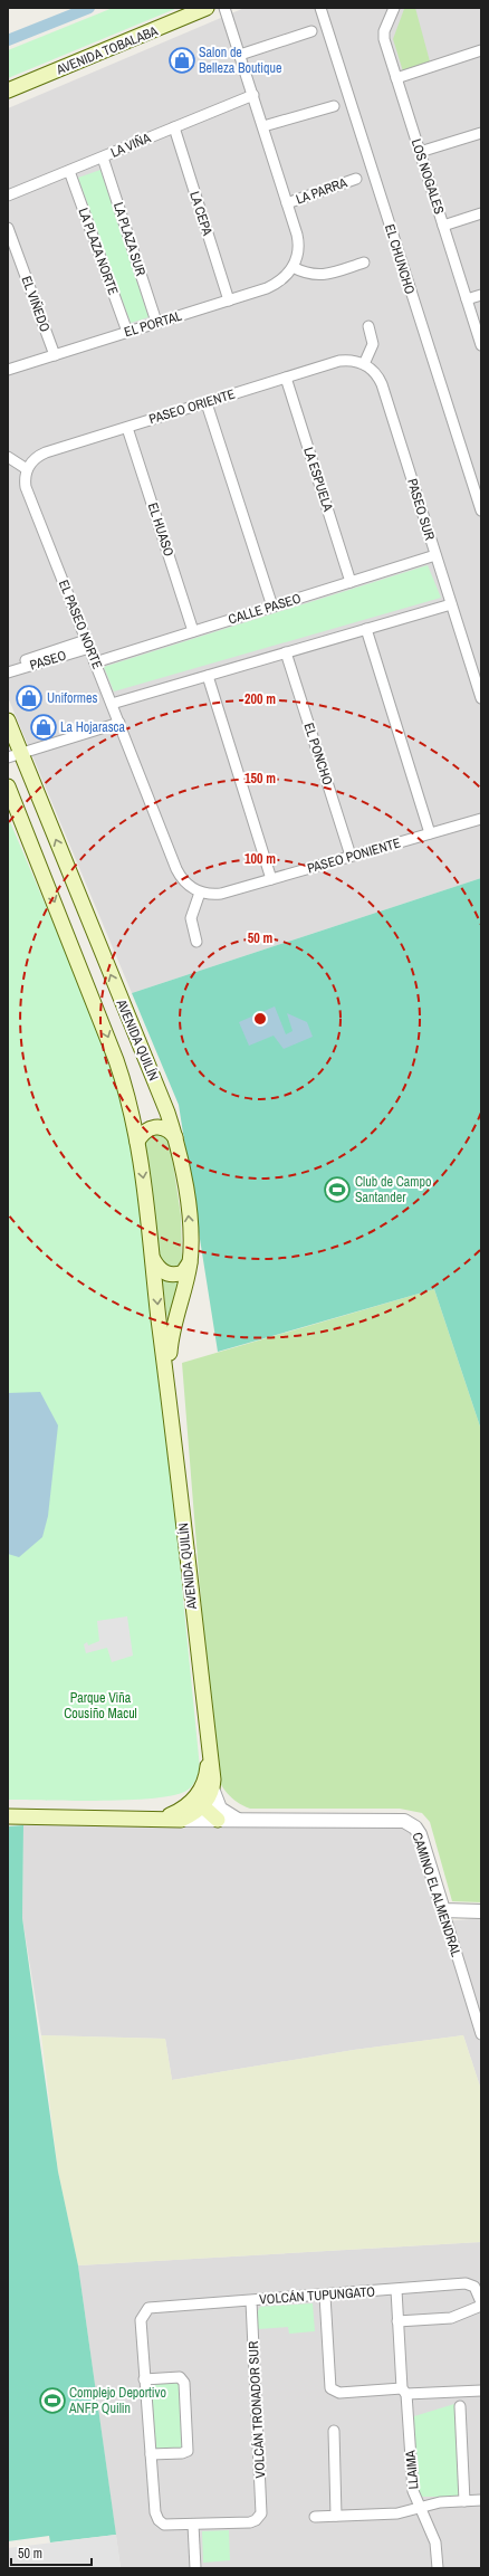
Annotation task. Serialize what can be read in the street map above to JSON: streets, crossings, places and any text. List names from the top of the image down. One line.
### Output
{"streets":{"main road":["AVENIDA TOBALABA","AVENIDA QUILÍN"],"street":["LA VIÑA","LOS NOGALES","LA PARRA","LA CEPA","LA PLAZA SUR","LA PLAZA NORTE","EL CHUNCHO","EL VIÑEDO","EL PORTAL","PASEO ORIENTE","LA ESPUELA","PASEO SUR","EL HUASO","CALLE PASEO","EL PASEO NORTE","PASEO","EL PONCHO","PASEO PONIENTE","CAMINO EL ALMENDRAL","VOLCÁN TUPUNGATO","VOLCÁN TRONADOR SUR","LLAIMA"]},"crossings":[["LA VIÑA","LA CEPA"],["LA VIÑA","LA PLAZA SUR"],["LA VIÑA","LA PLAZA NORTE"],["LA VIÑA","EL PORTAL"],["LA PARRA","EL PORTAL"],["LA CEPA","EL PORTAL"],["LA PLAZA SUR","EL PORTAL"],["LA PLAZA NORTE","EL PORTAL"],["EL VIÑEDO","EL PORTAL"],["PASEO ORIENTE","LA ESPUELA"],["PASEO ORIENTE","PASEO SUR"],["PASEO ORIENTE","EL HUASO"],["PASEO ORIENTE","EL PASEO NORTE"],["LA ESPUELA","CALLE PASEO"],["PASEO SUR","CALLE PASEO"],["EL HUASO","CALLE PASEO"],["CALLE PASEO","EL PASEO NORTE"],["EL PASEO NORTE","PASEO"],["EL PASEO NORTE","PASEO PONIENTE"],["EL PONCHO","PASEO PONIENTE"],["AVENIDA QUILÍN","CAMINO EL ALMENDRAL"],["VOLCÁN TUPUNGATO","VOLCÁN TRONADOR SUR"],["VOLCÁN TUPUNGATO","LLAIMA"]],"parks":["Parque Viña Cousiño Macul"],"places":{"shop":["Salon de Belleza Boutique","Uniformes","La Hojarasca"],"sports":["Club de Campo Santander","Complejo Deportivo ANFP Quilin"]},"scale_bar":"50 m","rings":["200 m","150 m","100 m","50 m"]}
